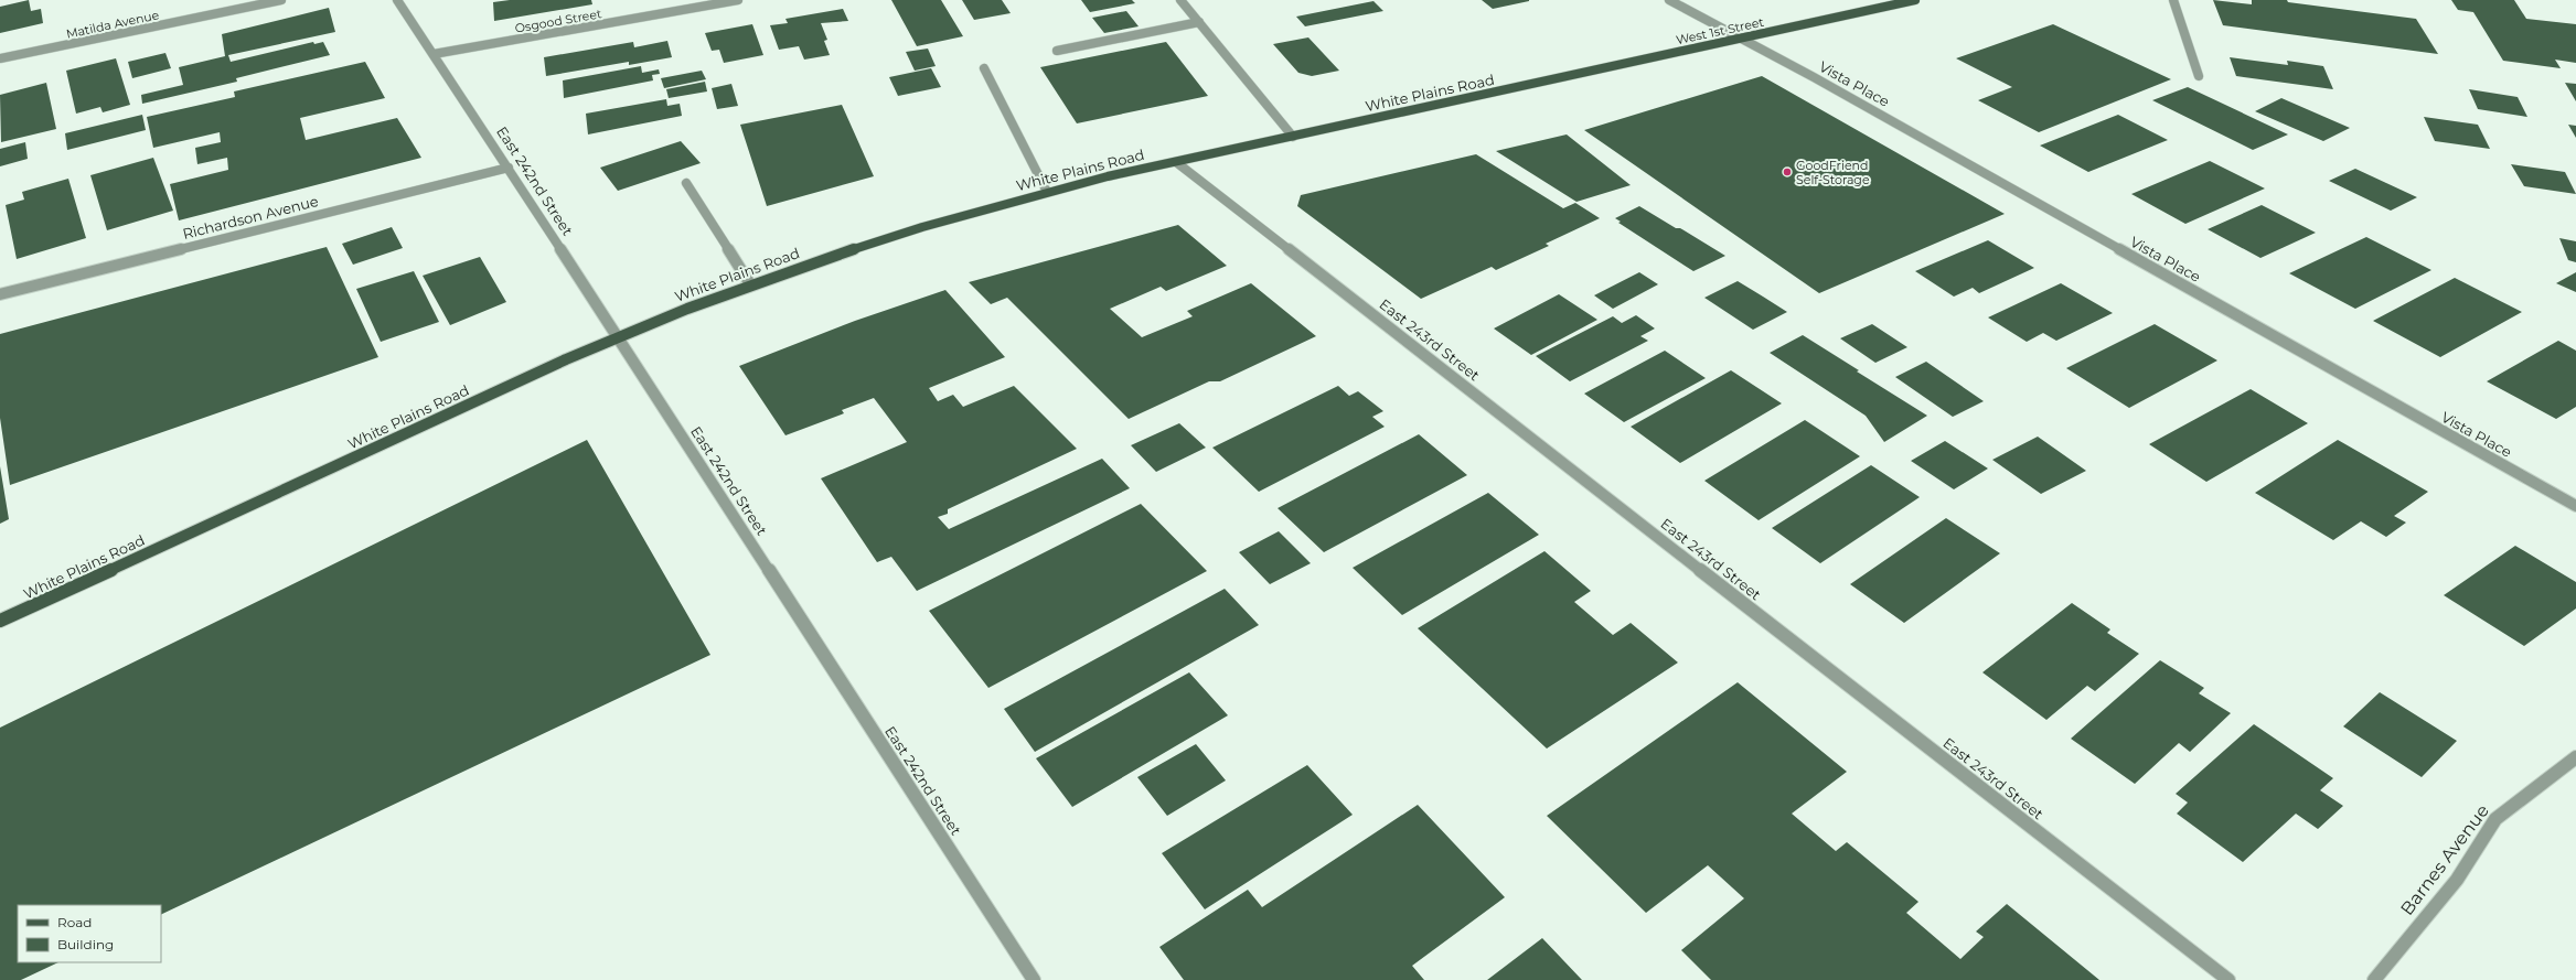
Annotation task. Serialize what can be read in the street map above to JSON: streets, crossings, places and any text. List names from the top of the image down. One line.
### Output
{"streets":{"main road":["West 1st Street","White Plains Road"],"street":["Osgood Street","Matilda Avenue","Vista Place","East 242nd Street","Richardson Avenue","East 243rd Street","Barnes Avenue"]},"crossings":[["Osgood Street","East 242nd Street"],["West 1st Street","Vista Place"],["West 1st Street","White Plains Road"],["White Plains Road","East 242nd Street"],["White Plains Road","East 243rd Street"],["East 242nd Street","Richardson Avenue"]],"places":["GoodFriend Self-Storage"],"legend":["Road","Building"]}
